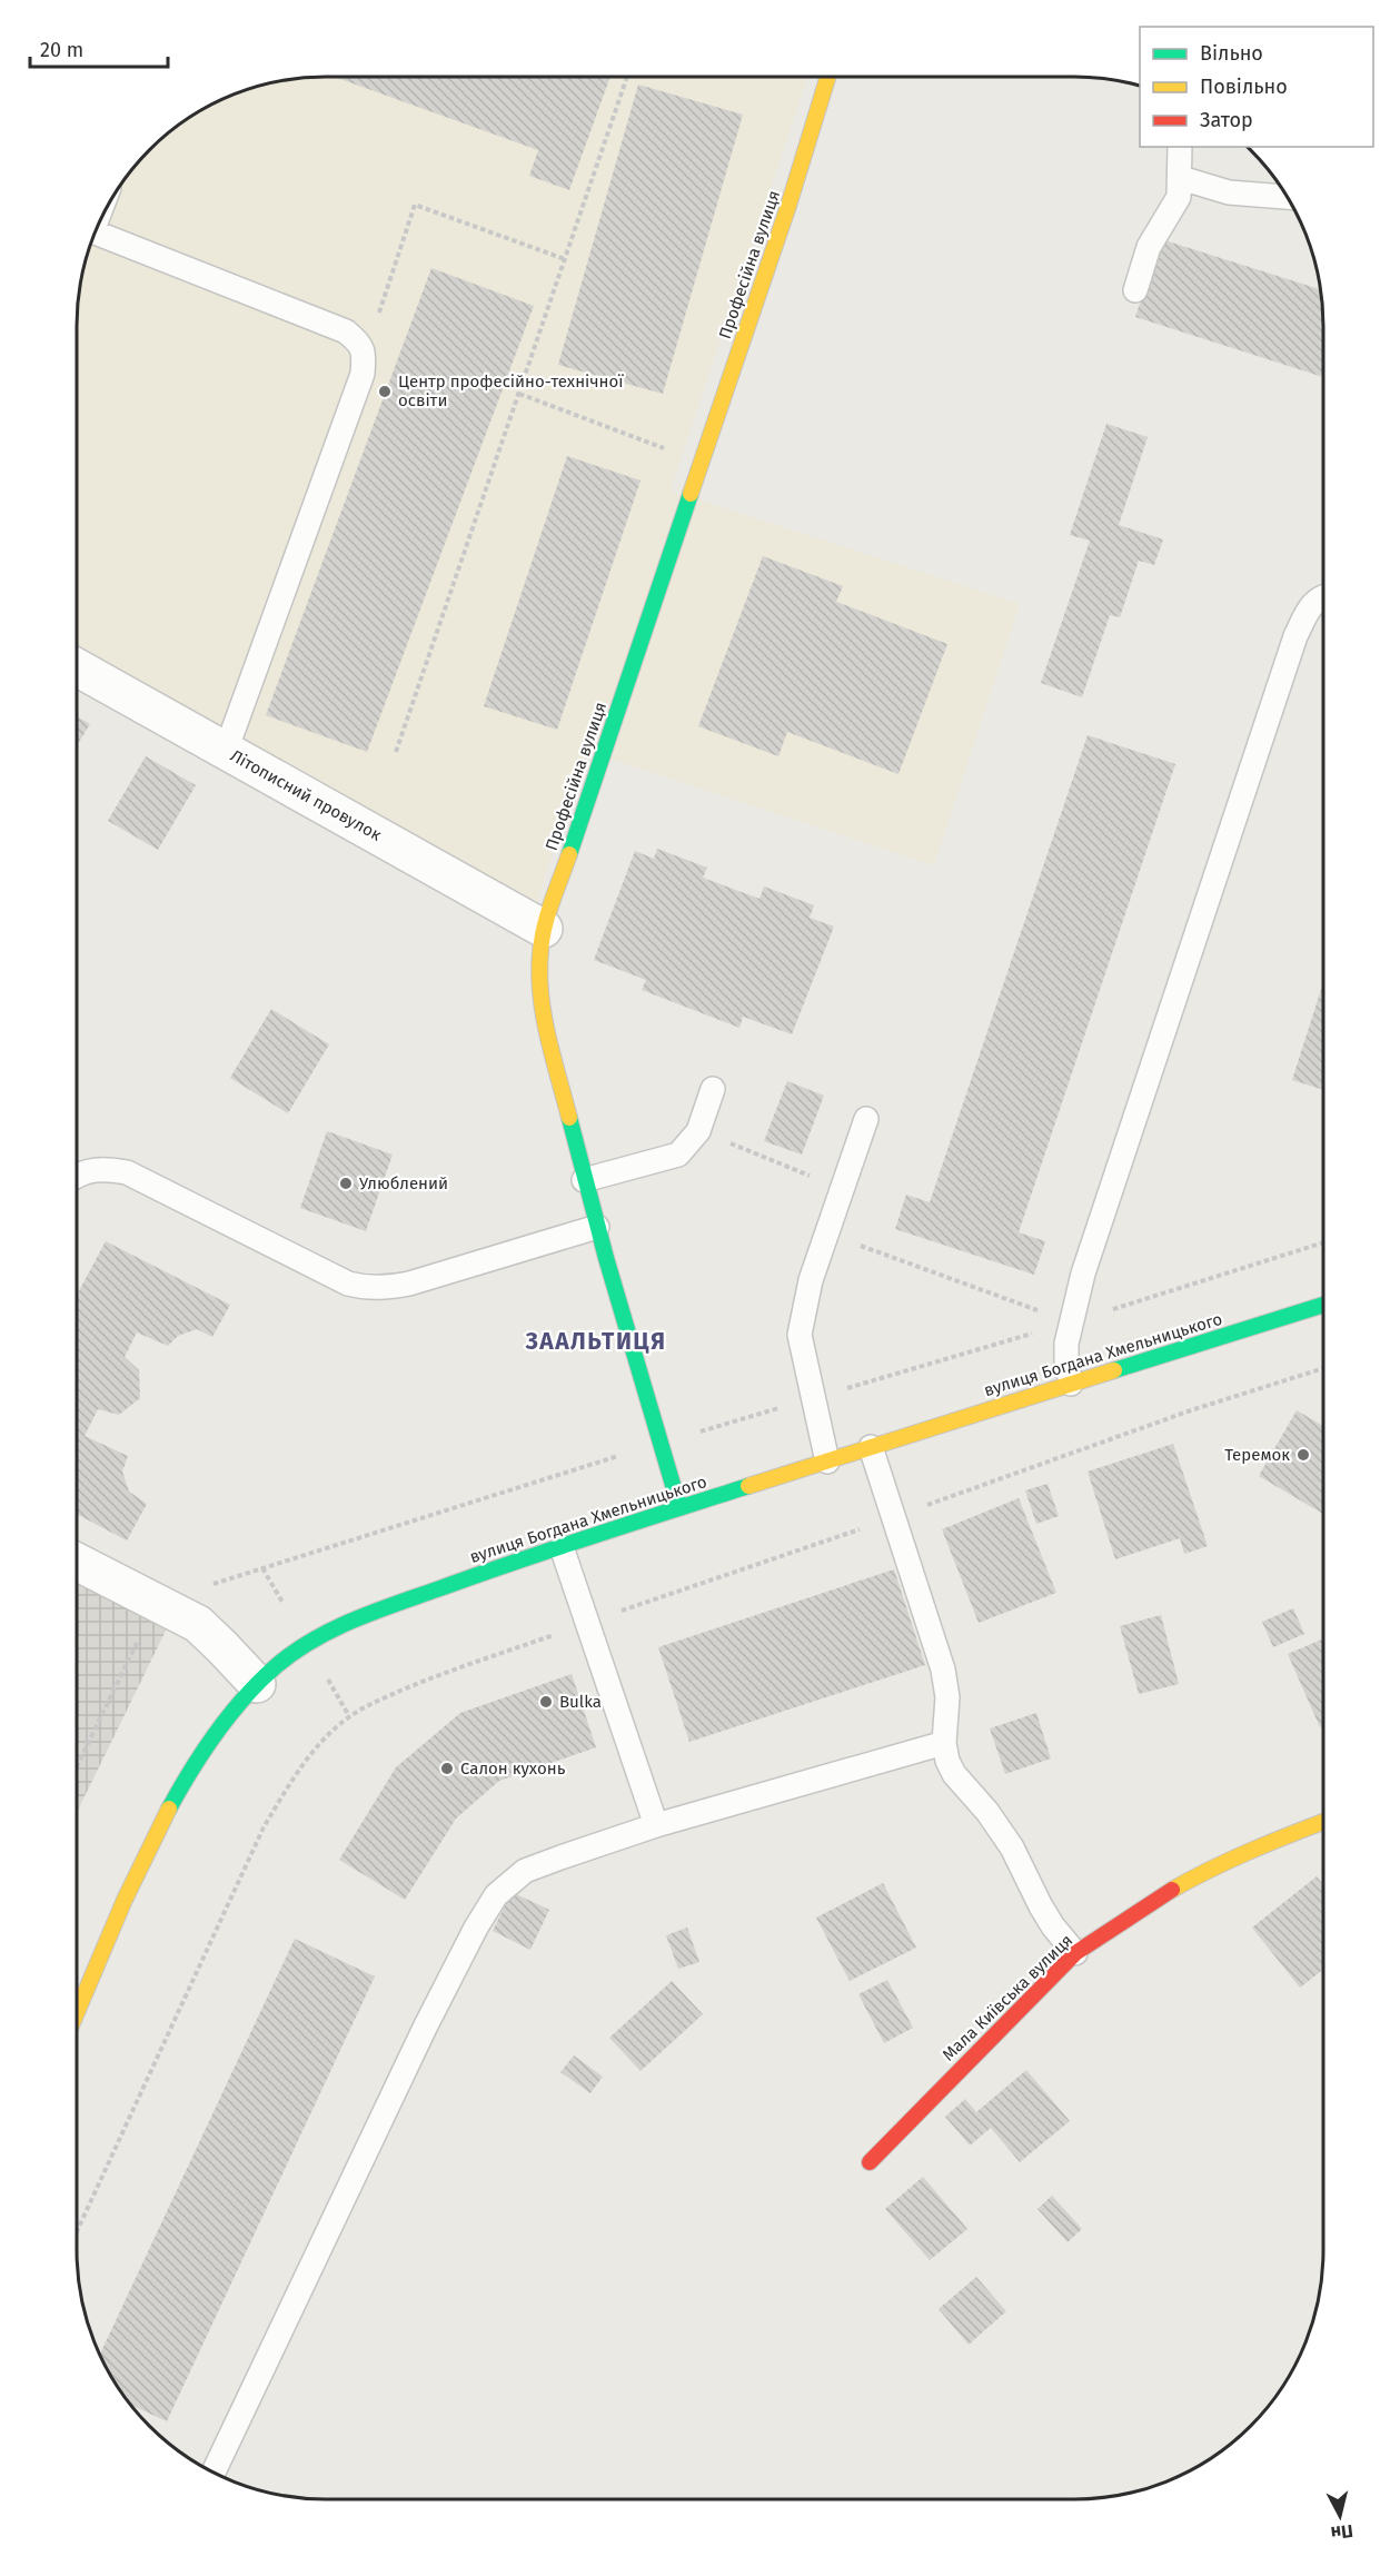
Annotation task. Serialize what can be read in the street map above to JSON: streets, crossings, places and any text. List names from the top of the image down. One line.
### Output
{"streets":{"street":["Професійна вулиця","Літописний провулок","вулиця Богдана Хмельницького","Мала Київська вулиця"]},"crossings":[["Професійна вулиця","Літописний провулок"],["Професійна вулиця","вулиця Богдана Хмельницького"]],"districts":["ЗААЛЬТИЦЯ"],"places":["Центр професійно-технічної освіти","Улюблений","Теремок","Bulka","Салон кухонь"],"legend":["Вільно","Повільно","Затор"],"scale_bar":"20 m","north":"bottom"}
